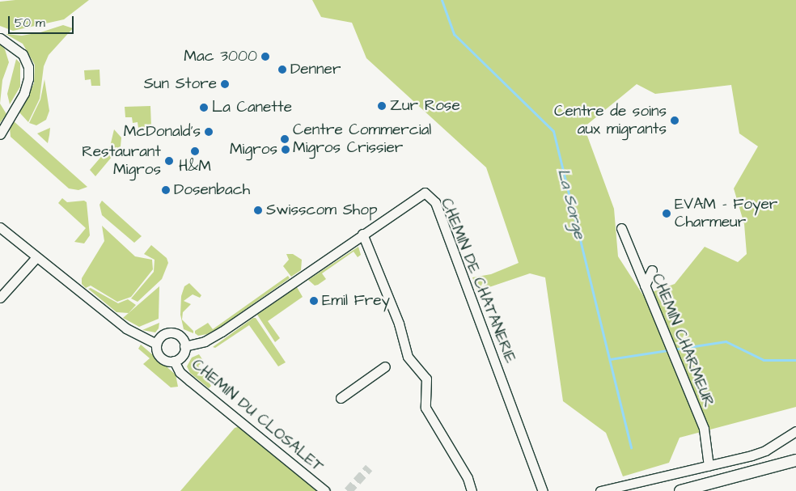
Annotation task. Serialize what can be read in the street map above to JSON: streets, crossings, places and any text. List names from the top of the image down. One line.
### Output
{"streets":{"street":["CHEMIN DE CHATANERIE","CHEMIN CHARMEUR","CHEMIN DU CLOSALET"]},"crossings":[["CHEMIN DE CHATANERIE","CHEMIN DU CLOSALET"]],"water":["La Sorge"],"places":["Mac 3000","Denner","Sun Store","Zur Rose","La Canette","Centre de soins aux migrants","McDonald's","Centre Commercial Migros Crissier","Migros","H&M","Restaurant Migros","Dosenbach","Swisscom Shop","EVAM - Foyer Charmeur","Emil Frey"],"scale_bar":"50 m"}
